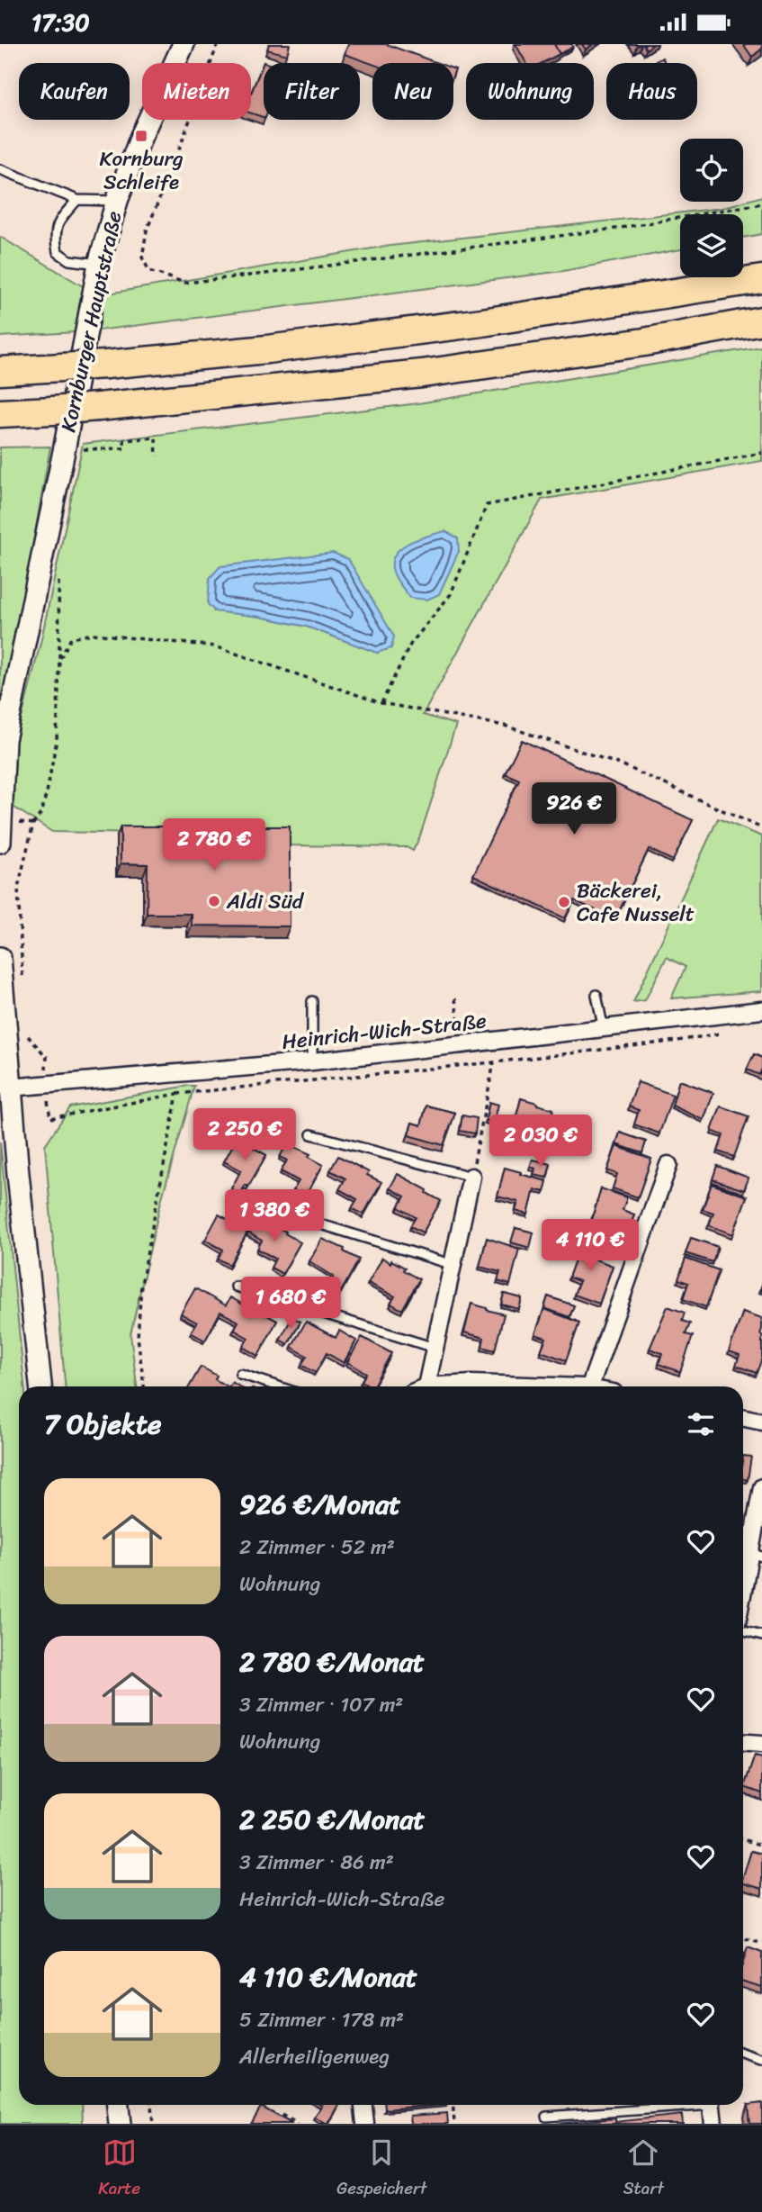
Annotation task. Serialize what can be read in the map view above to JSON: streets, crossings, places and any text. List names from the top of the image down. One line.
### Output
{"streets":{"main road":["Kornburger Hauptstraße"],"street":["Heinrich-Wich-Straße"]},"places":{"transit":["Kornburg Schleife"],"other":["Aldi Süd","Bäckerei, Cafe Nusselt"]},"page":{"status":"17:30","chip":["Kaufen","Mieten","Filter","Neu","Wohnung","Haus"],"price":["926 €","2 780 €","2 250 €","2 030 €","1 380 €","4 110 €","1 680 €"],"heading":"7 Objekte","list":[{"name":"926 €/Monat","note":"2 Zimmer · 52 m² · Wohnung"},{"name":"2 780 €/Monat","note":"3 Zimmer · 107 m² · Wohnung"},{"name":"2 250 €/Monat","note":"3 Zimmer · 86 m² · Heinrich-Wich-Straße"},{"name":"4 110 €/Monat","note":"5 Zimmer · 178 m² · Allerheiligenweg"}],"tabs":["Karte","Gespeichert","Start"]}}
